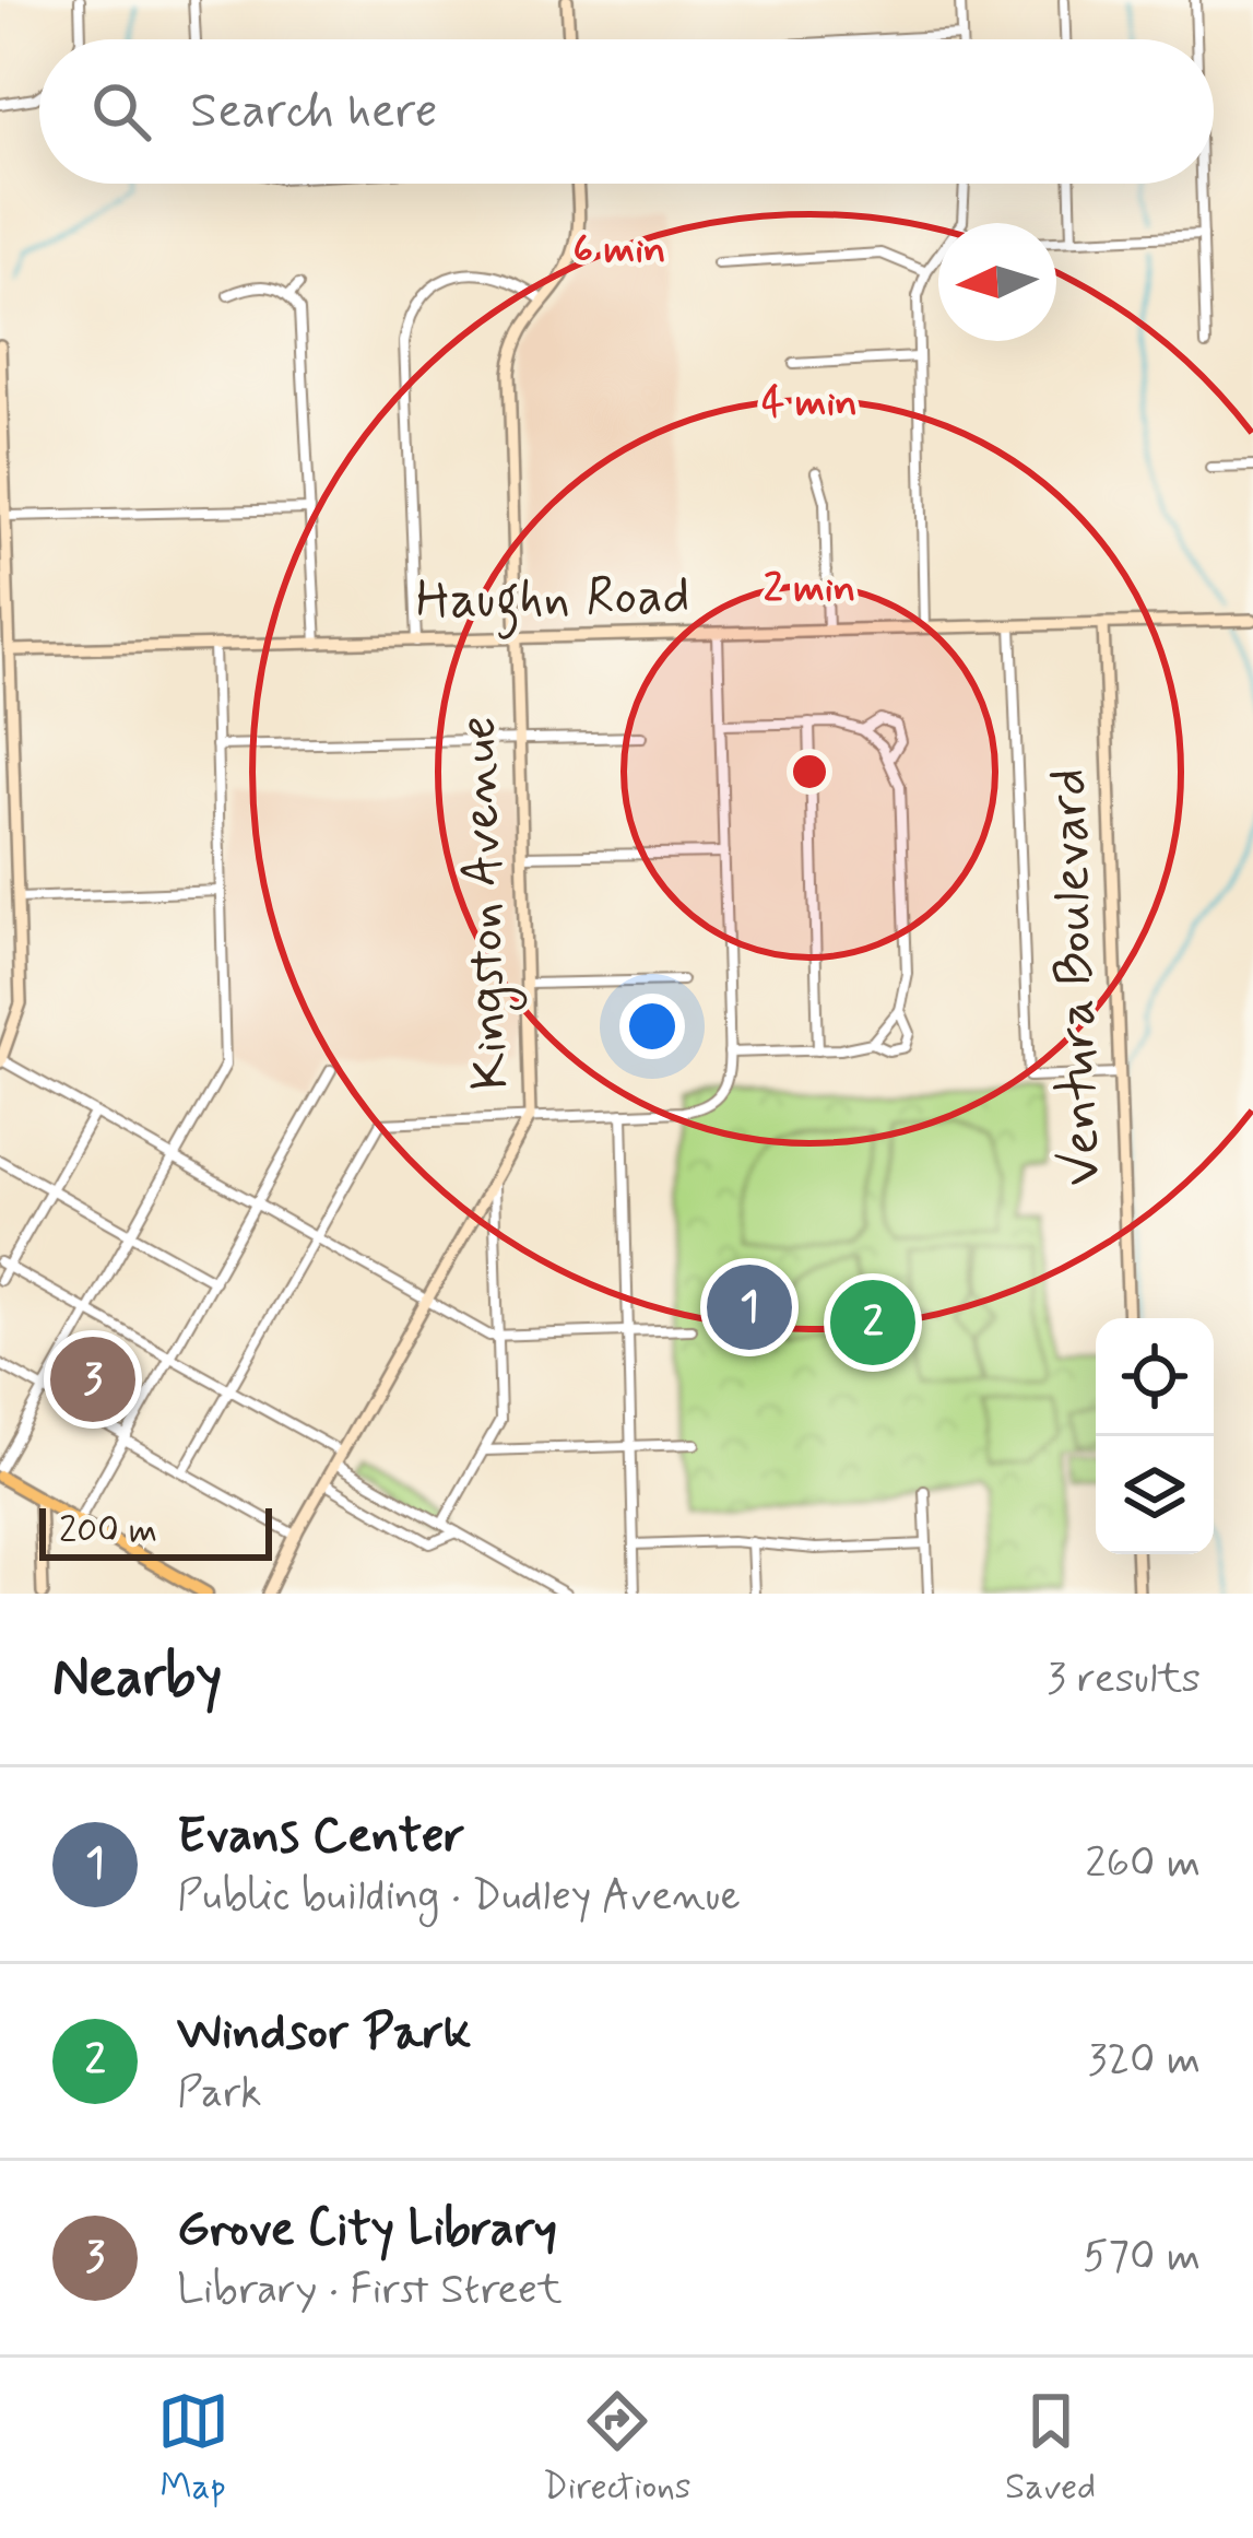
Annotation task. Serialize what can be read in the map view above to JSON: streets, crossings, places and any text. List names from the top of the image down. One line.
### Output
{"streets":{"street":["Haughn Road","Kingston Avenue","Ventura Boulevard"]},"crossings":[["Haughn Road","Kingston Avenue"],["Haughn Road","Ventura Boulevard"]],"scale_bar":"200 m","north":"left","page":{"search":"Search here","pins":["1","2","3"],"scale":"200 m","heading":["Nearby","3 results"],"list":[{"mark":"1","name":"Evans Center","note":"Public building · Dudley Avenue","value":"260 m"},{"mark":"2","name":"Windsor Park","note":"Park","value":"320 m"},{"mark":"3","name":"Grove City Library","note":"Library · First Street","value":"570 m"}],"nav":["Map","Directions","Saved"]},"rings":["6 min","4 min","2 min"]}
